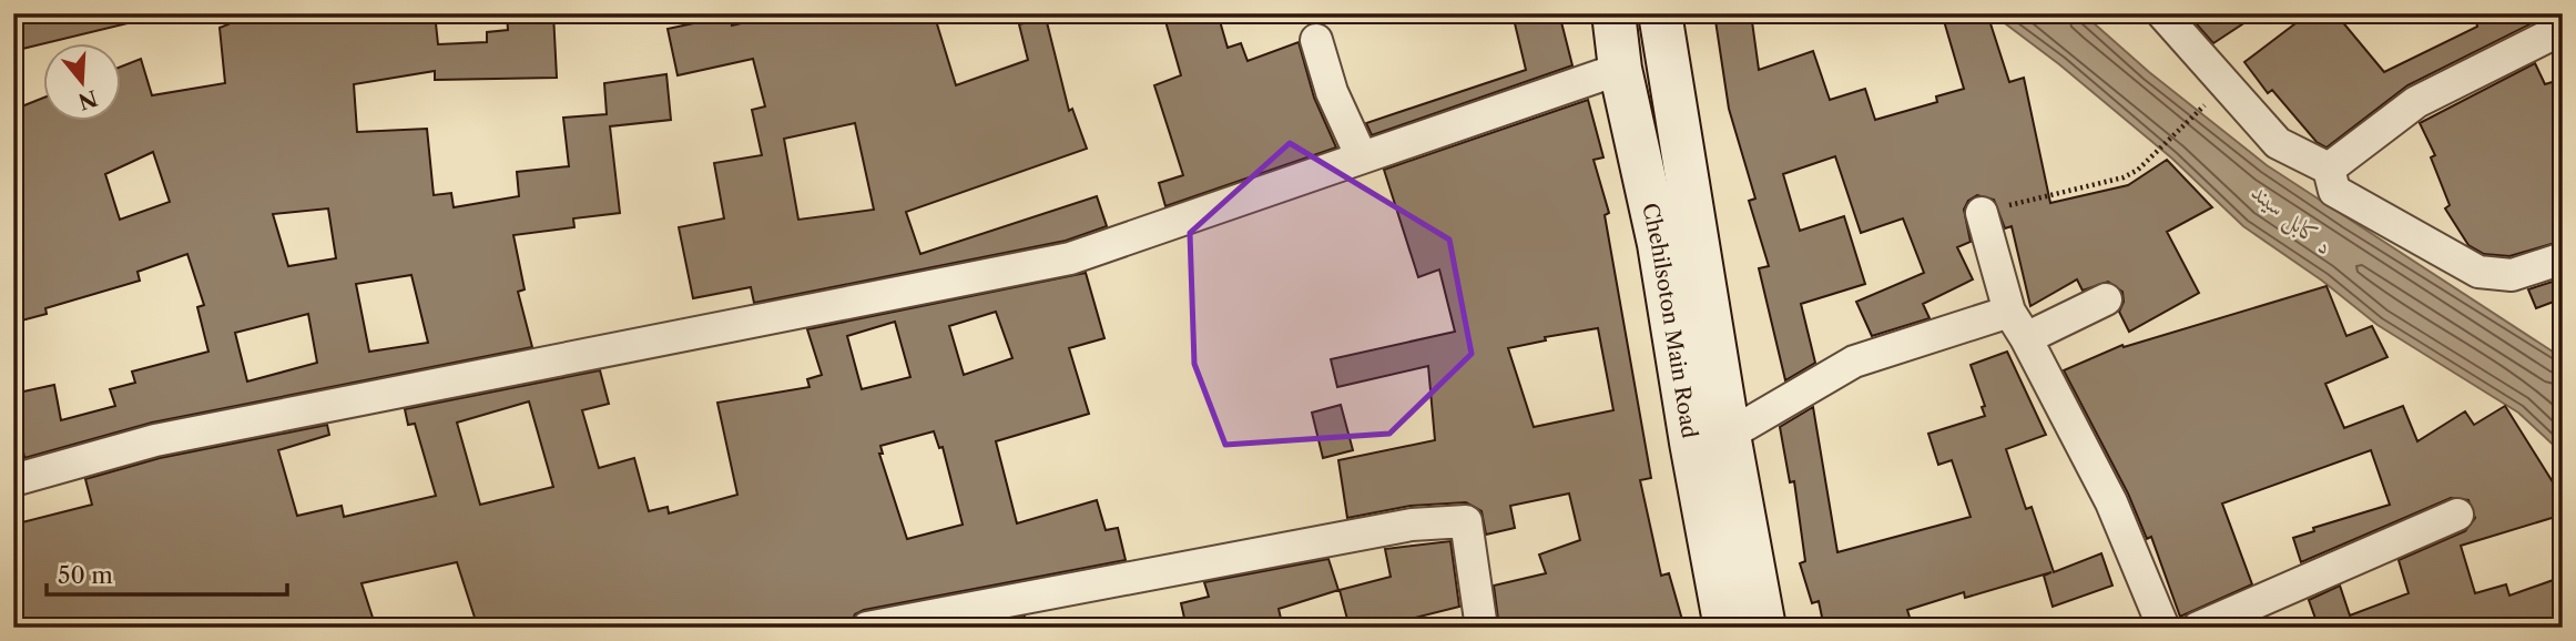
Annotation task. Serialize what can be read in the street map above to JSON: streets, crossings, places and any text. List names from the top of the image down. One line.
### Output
{"streets":{"main road":["Chehilsoton Main Road"]},"water":["د کابل سيند"],"scale_bar":"50 m","north":"bottom"}
